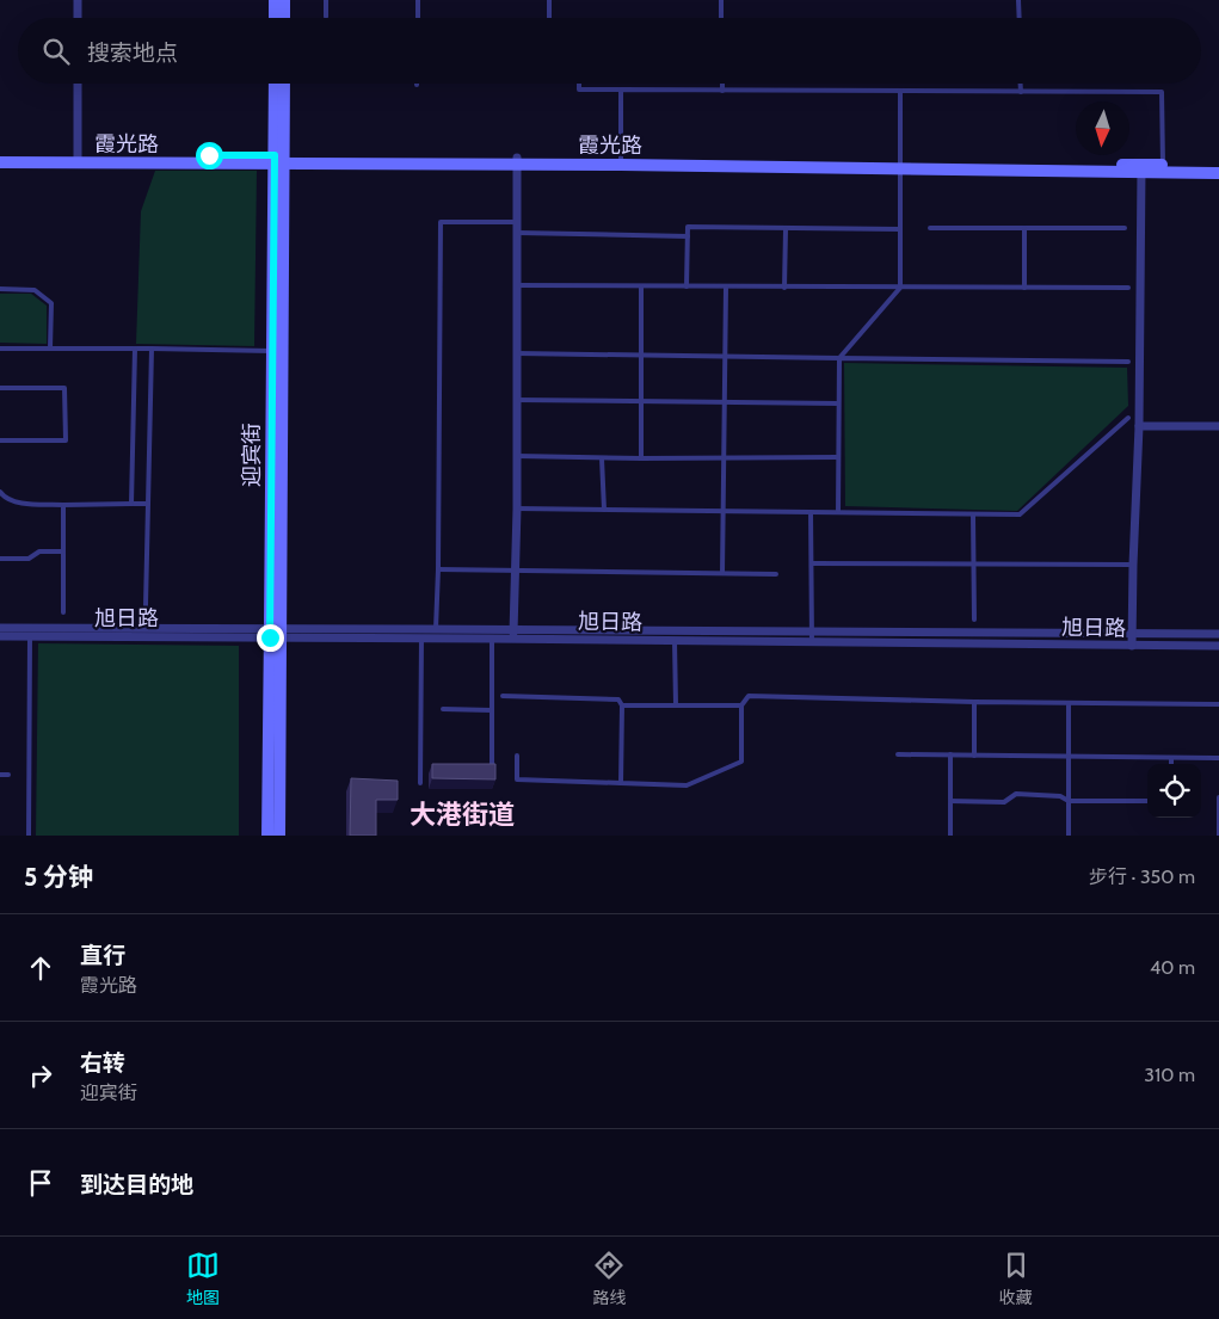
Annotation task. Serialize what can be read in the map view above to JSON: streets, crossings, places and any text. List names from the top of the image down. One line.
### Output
{"streets":{"main road":["霞光路","迎宾街"],"street":["旭日路"]},"crossings":[["霞光路","迎宾街"],["迎宾街","旭日路"]],"districts":["大港街道"],"north":"bottom","page":{"search":"搜索地点","heading":["5 分钟","步行 · 350 m"],"list":[["直行","霞光路","40 m"],["右转","迎宾街","310 m"],"到达目的地"],"nav":["地图","路线","收藏"]}}
